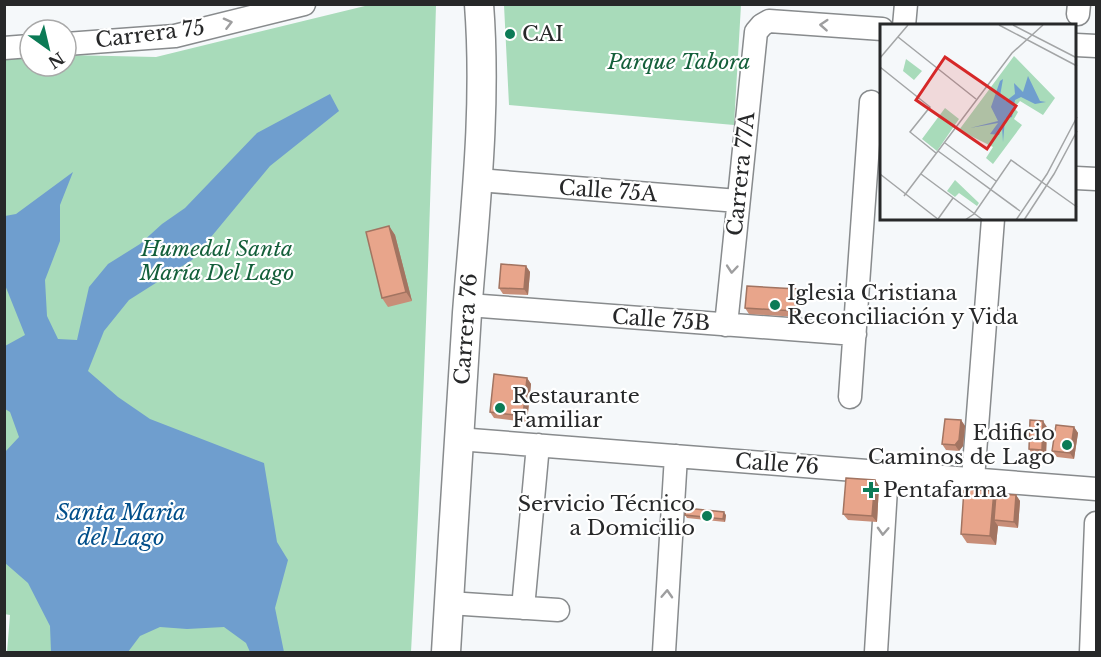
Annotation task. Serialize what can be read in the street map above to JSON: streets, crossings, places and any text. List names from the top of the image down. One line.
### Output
{"streets":{"main road":["Carrera 76"],"street":["Carrera 75","Carrera 77A","Calle 75A","Calle 75B","Calle 76"]},"crossings":[["Carrera 77A","Calle 75A"],["Carrera 77A","Calle 75B"],["Calle 75A","Carrera 76"],["Calle 75B","Carrera 76"],["Carrera 76","Calle 76"]],"one_way":["Carrera 75"],"water":["Santa Maria del Lago"],"parks":["Parque Tabora","Humedal Santa María Del Lago"],"places":{"other":["CAI","Iglesia Cristiana Reconciliación y Vida","Restaurante Familiar","Edificio Caminos de Lago","Servicio Técnico a Domicilio"],"health":["Pentafarma"]},"north":"bottom right"}
